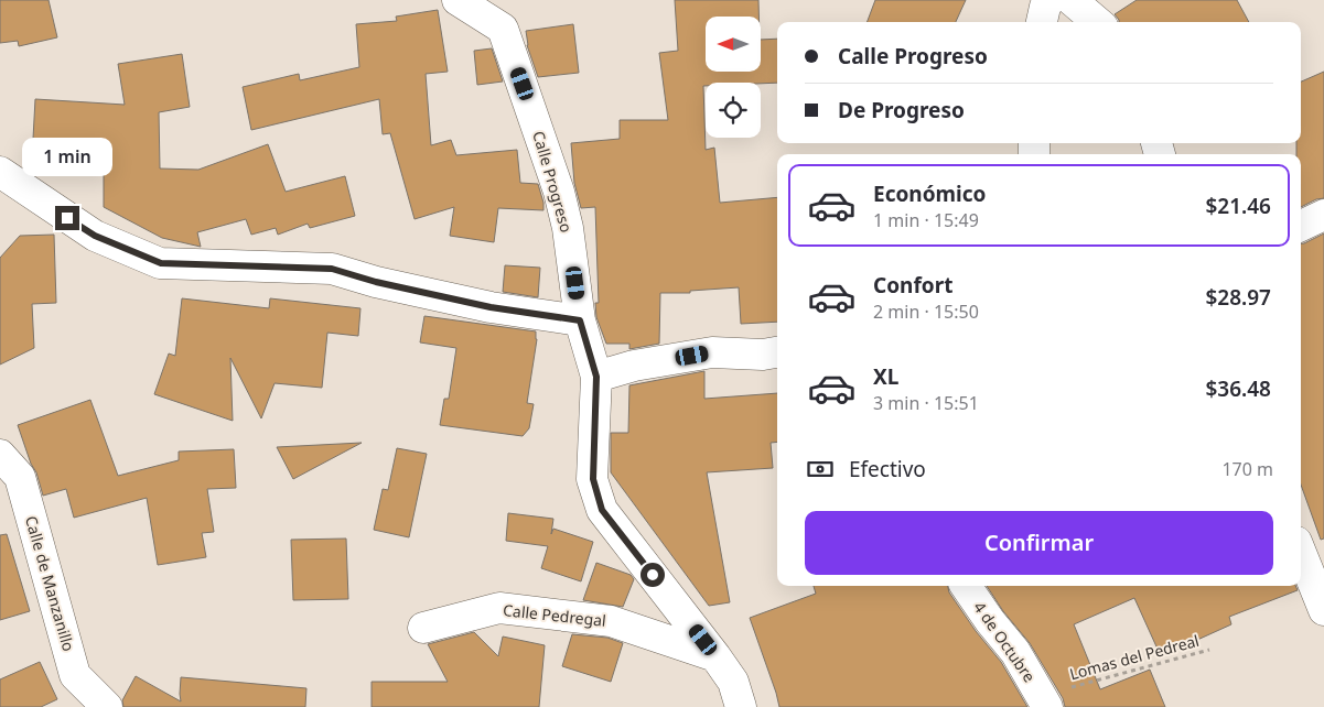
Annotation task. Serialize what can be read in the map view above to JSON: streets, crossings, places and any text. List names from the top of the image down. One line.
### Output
{"streets":{"street":["Calle Progreso","Calle de Manzanillo","Calle Pedregal","4 de Octubre"],"path":["Lomas del Pedreal"]},"crossings":[["Calle Progreso","Calle Pedregal"],["4 de Octubre","Lomas del Pedreal"]],"north":"left","page":{"banner":["Calle Progreso","De Progreso"],"bubble":"1 min","list":[{"name":"Económico","note":"1 min · 15:49","value":"$21.46"},{"name":"Confort","note":"2 min · 15:50","value":"$28.97"},{"name":"XL","note":"3 min · 15:51","value":"$36.48"}],"pay":["Efectivo","170 m"],"buttons":"Confirmar"}}
